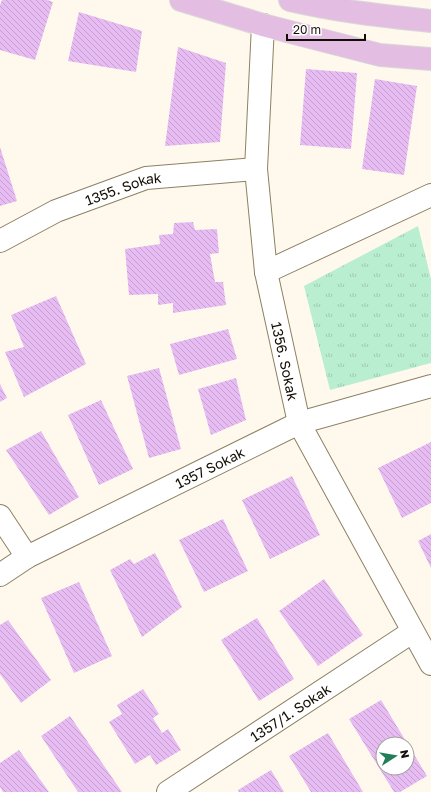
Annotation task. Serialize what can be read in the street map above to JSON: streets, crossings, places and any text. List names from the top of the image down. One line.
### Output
{"streets":{"street":["1355. Sokak","1356. Sokak","1357 Sokak","1357/1. Sokak"]},"crossings":[["1355. Sokak","1356. Sokak"],["1356. Sokak","1357 Sokak"],["1356. Sokak","1357/1. Sokak"]],"scale_bar":"20 m","north":"right"}
